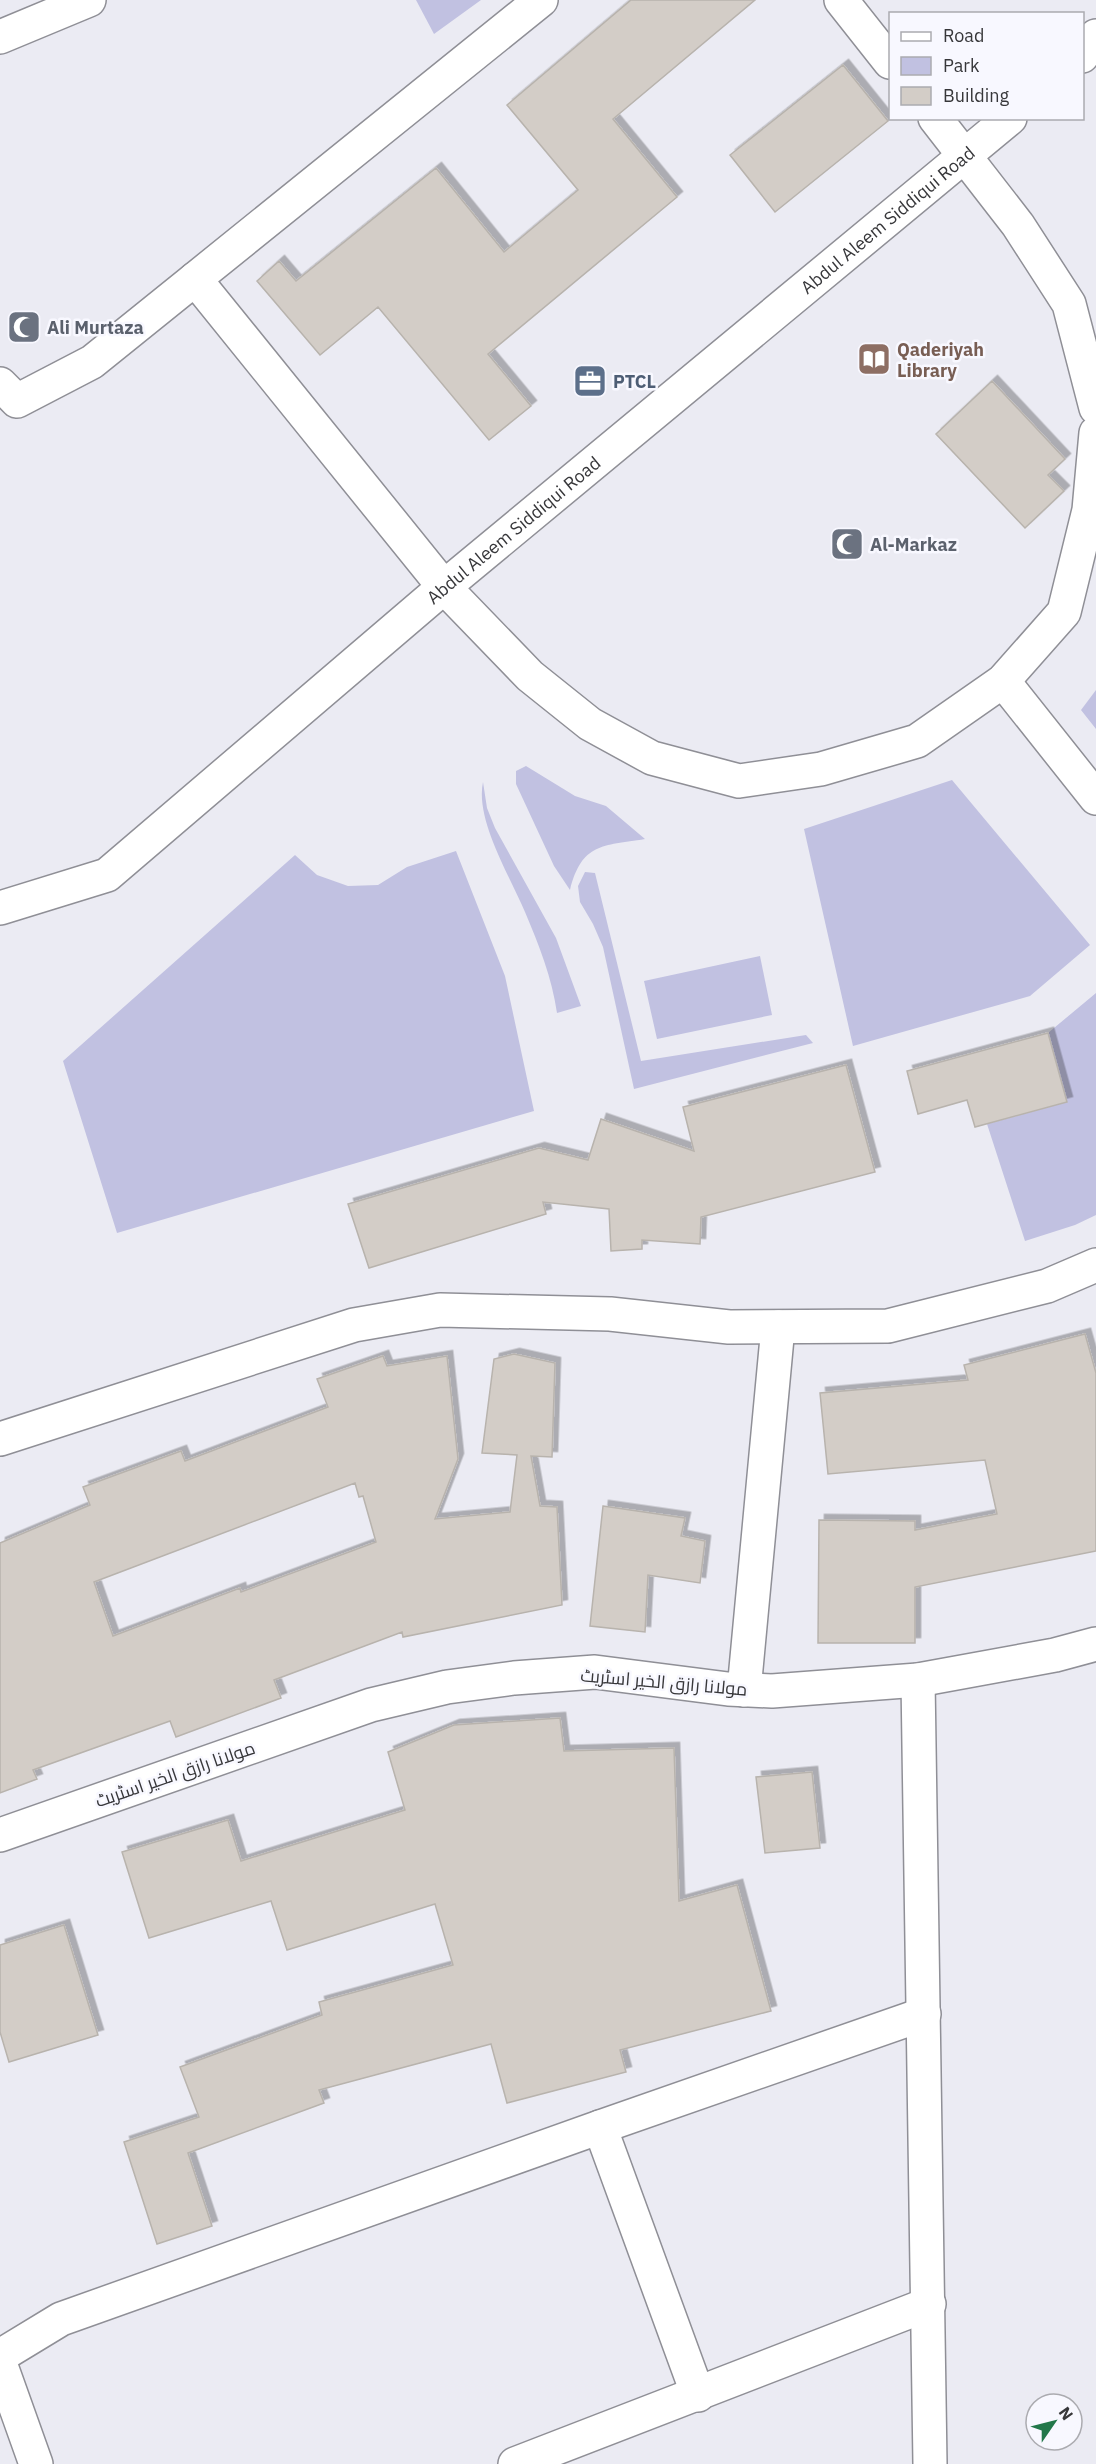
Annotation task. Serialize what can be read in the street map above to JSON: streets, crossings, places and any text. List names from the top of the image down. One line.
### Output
{"streets":{"street":["Abdul Aleem Siddiqui Road","مولانا رازق الخیر اسٹریٹ"]},"places":{"mosque":["Ali Murtaza","Al-Markaz"],"library":["Qaderiyah Library"],"office":["PTCL"]},"legend":["Road","Park","Building"],"north":"top right"}
